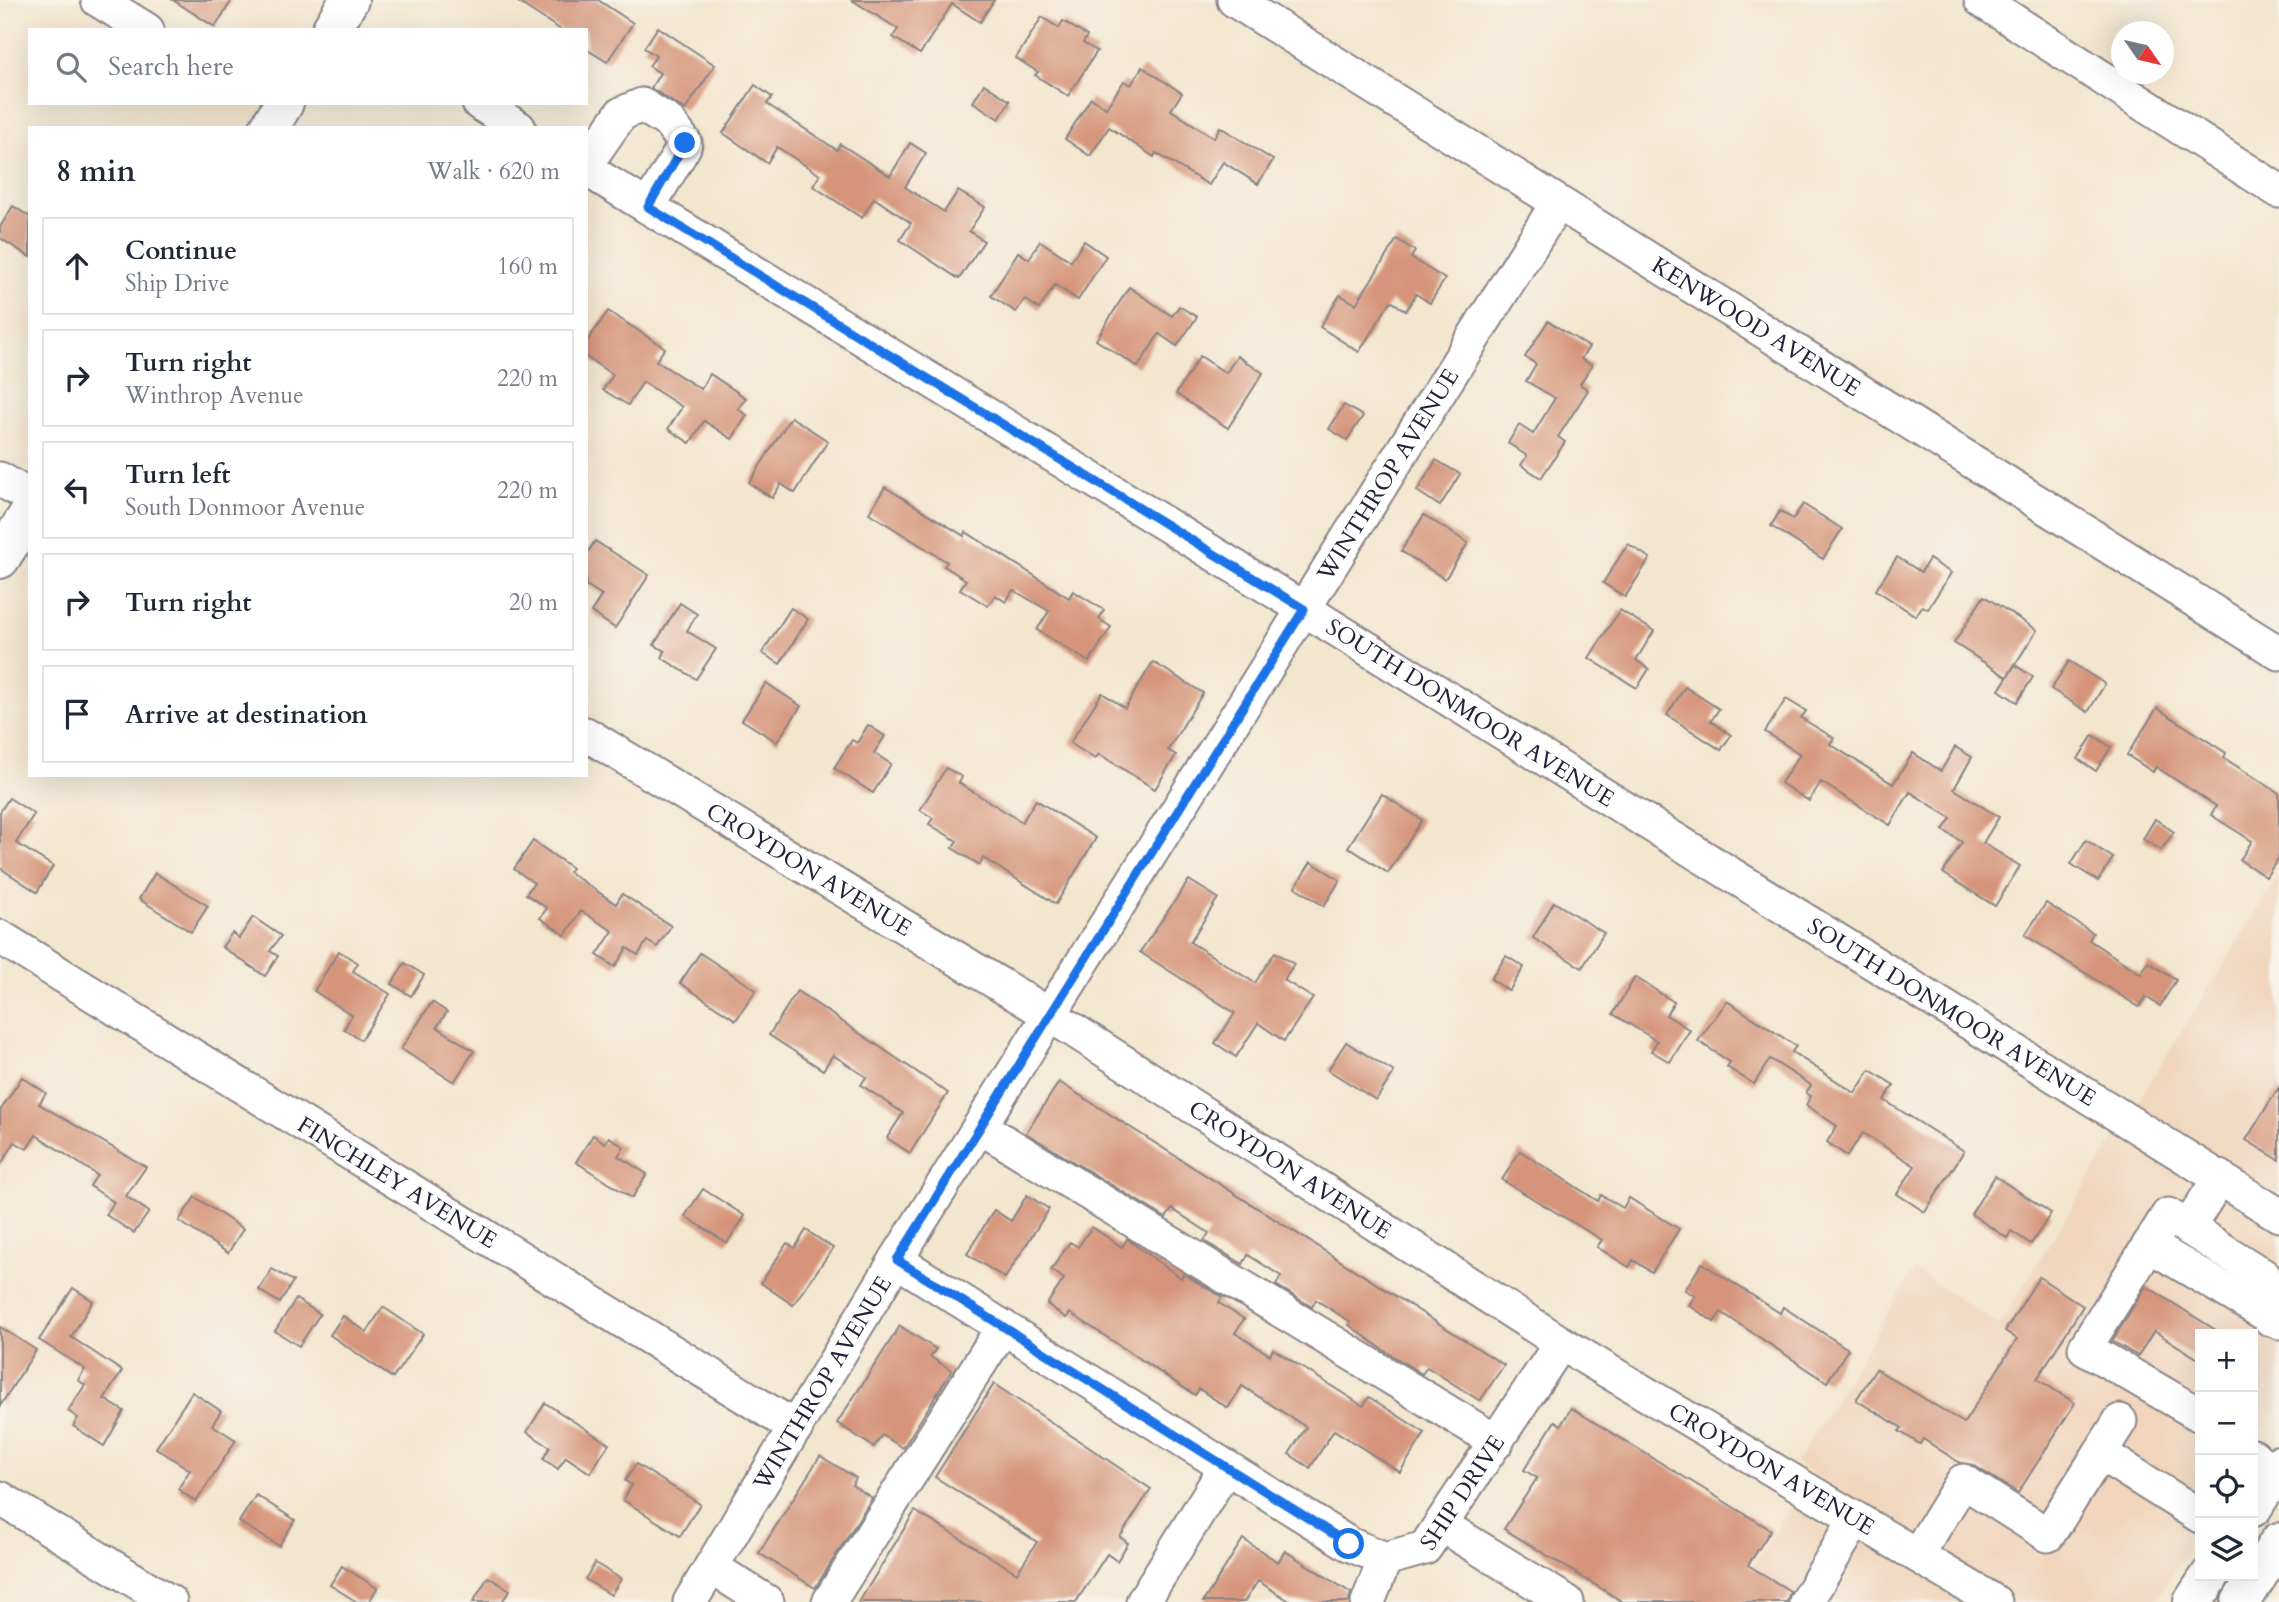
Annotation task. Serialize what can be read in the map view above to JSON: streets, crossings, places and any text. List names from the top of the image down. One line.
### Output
{"streets":{"street":["KENWOOD AVENUE","WINTHROP AVENUE","SOUTH DONMOOR AVENUE","CROYDON AVENUE","FINCHLEY AVENUE","SHIP DRIVE"]},"crossings":[["KENWOOD AVENUE","WINTHROP AVENUE"],["WINTHROP AVENUE","SOUTH DONMOOR AVENUE"],["WINTHROP AVENUE","CROYDON AVENUE"],["WINTHROP AVENUE","FINCHLEY AVENUE"],["CROYDON AVENUE","SHIP DRIVE"]],"north":"bottom right","page":{"search":"Search here","heading":["8 min","Walk · 620 m"],"list":[["Continue","Ship Drive","160 m"],["Turn right","Winthrop Avenue","220 m"],["Turn left","South Donmoor Avenue","220 m"],["Turn right","20 m"],"Arrive at destination"],"map_buttons":["+","−"]}}
